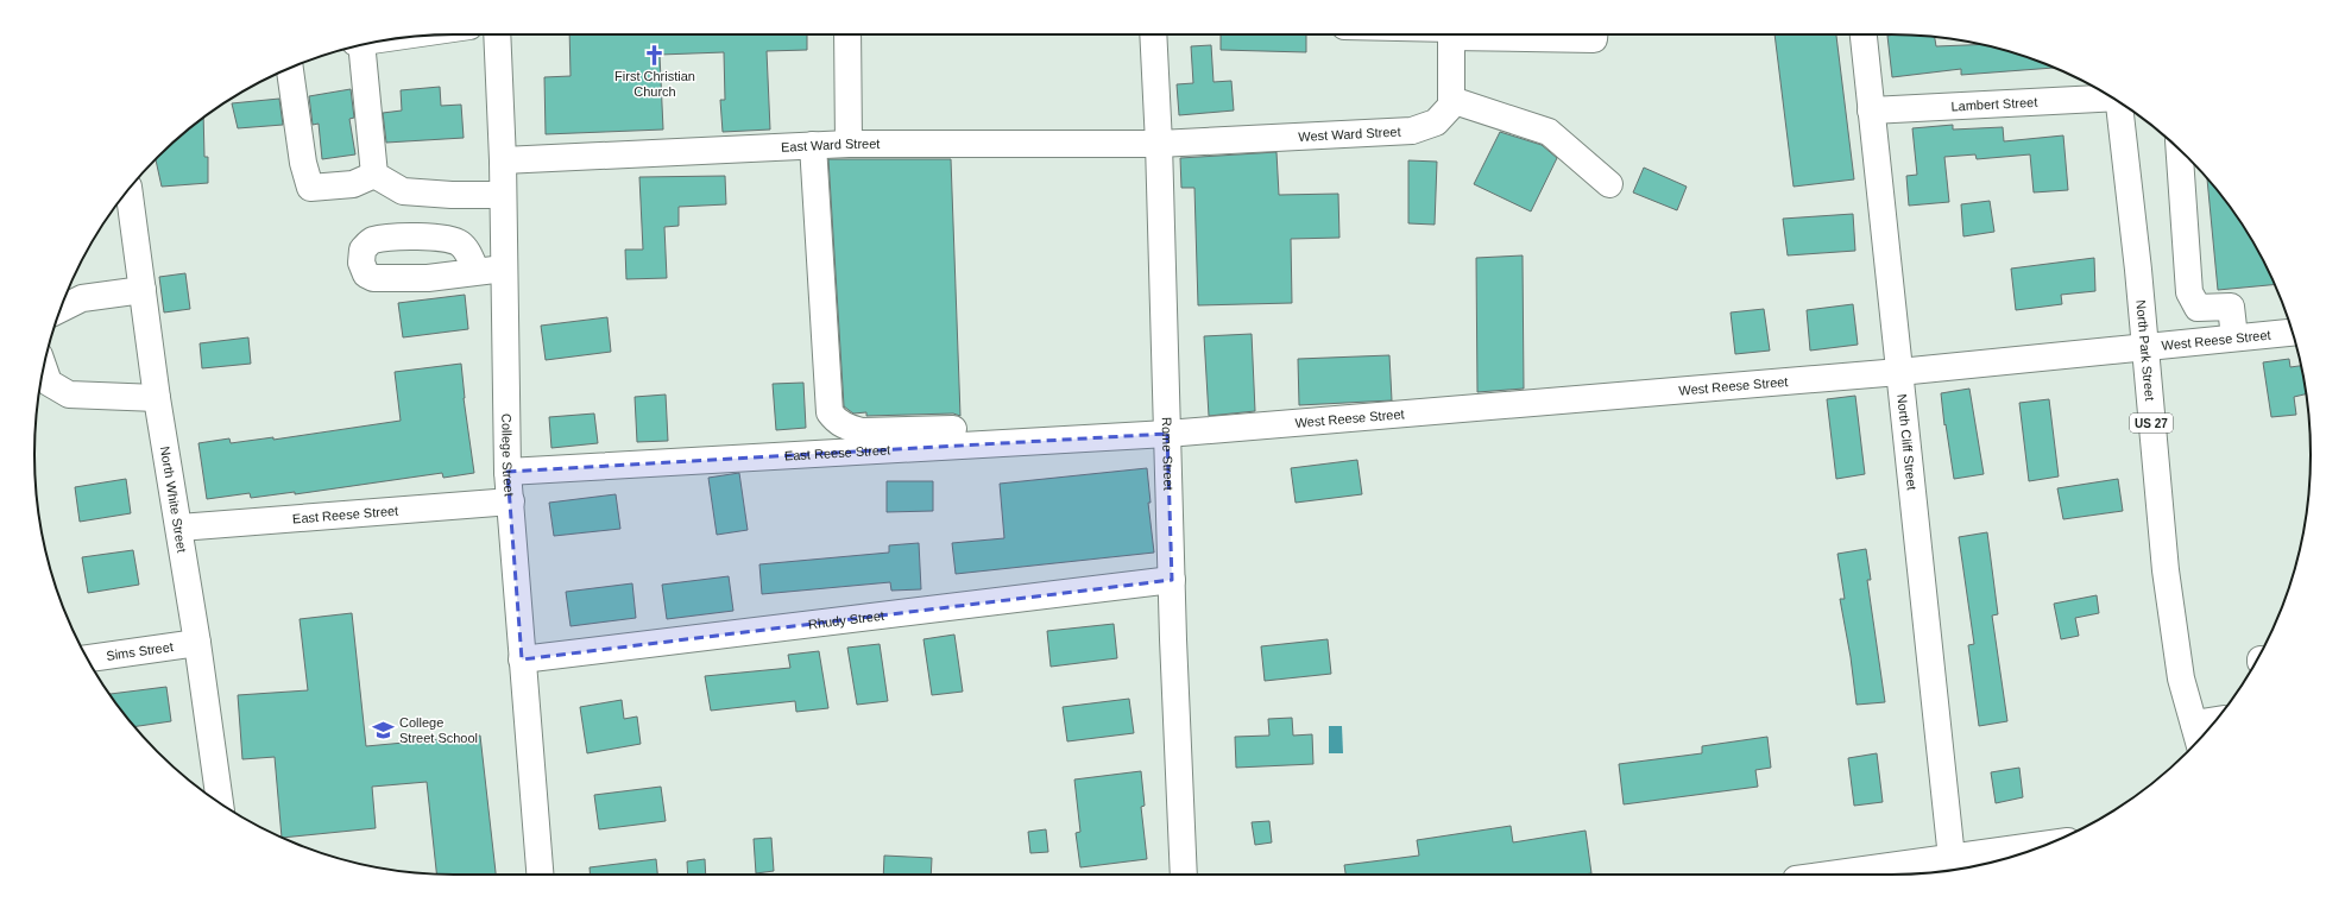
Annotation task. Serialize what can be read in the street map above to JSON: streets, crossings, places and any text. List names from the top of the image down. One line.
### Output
{"streets":{"street":["Lambert Street","West Ward Street","East Ward Street","West Reese Street","North Park Street","US 27","North Cliff Street","East Reese Street","Rome Street","College Street","North White Street","Rhudy Street","Sims Street"]},"crossings":[["Lambert Street","North Cliff Street"],["West Ward Street","East Ward Street"],["West Ward Street","Rome Street"],["East Ward Street","Rome Street"],["East Ward Street","College Street"],["West Reese Street","North Park Street"],["West Reese Street","North Cliff Street"],["West Reese Street","East Reese Street"],["West Reese Street","Rome Street"],["East Reese Street","Rome Street"],["East Reese Street","College Street"],["East Reese Street","North White Street"],["Rome Street","Rhudy Street"],["College Street","Rhudy Street"],["North White Street","Sims Street"]],"places":{"church":["First Christian Church"],"school or university":["College Street School"]}}
